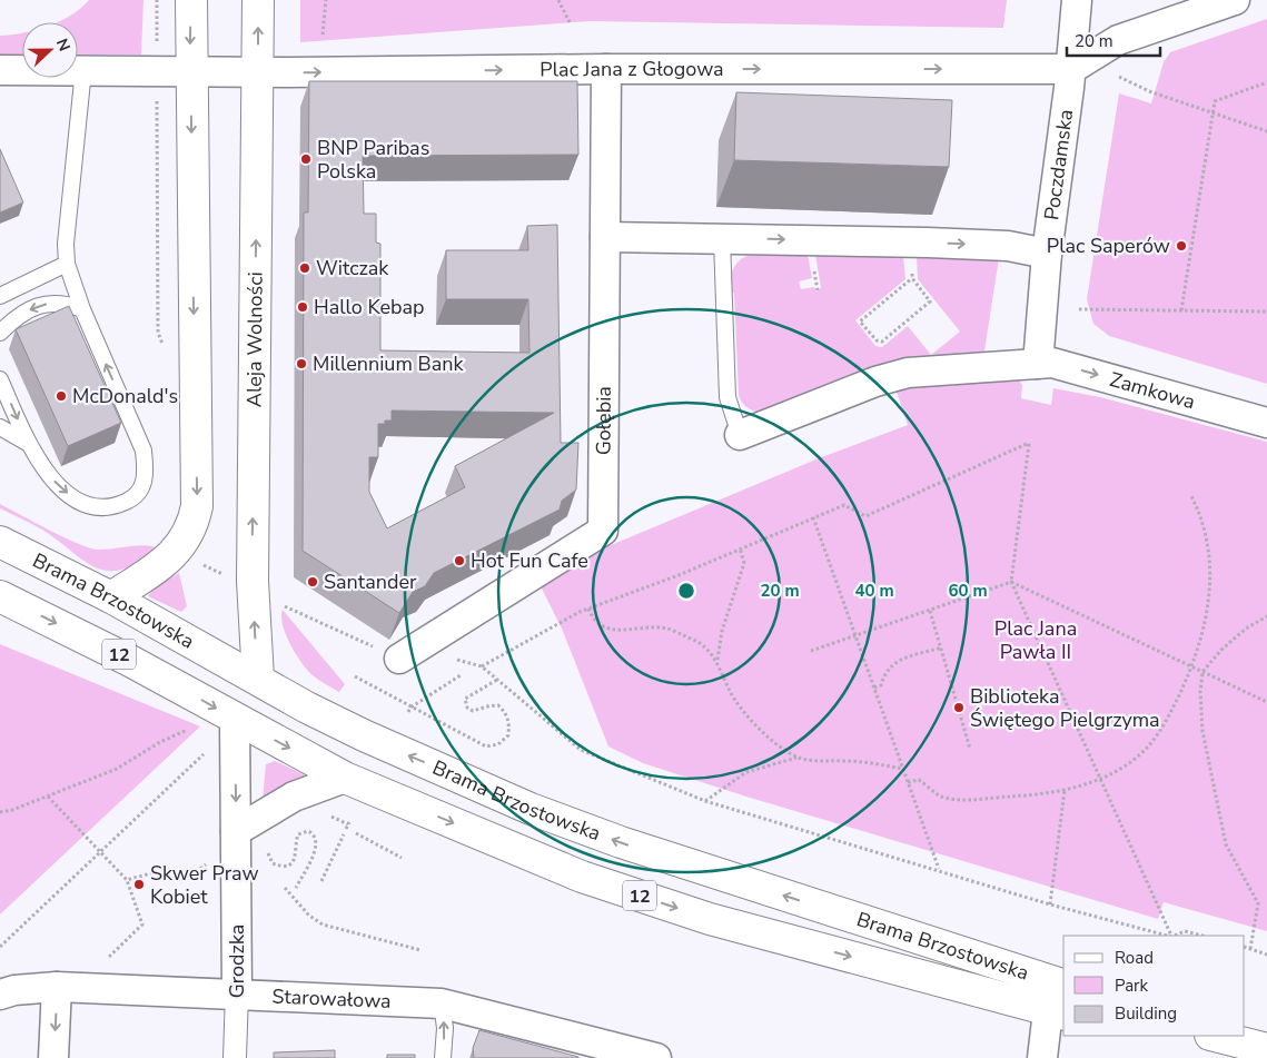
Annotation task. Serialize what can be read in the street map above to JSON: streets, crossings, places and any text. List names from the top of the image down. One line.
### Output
{"streets":{"main road":["Aleja Wolności","Brama Brzostowska","12"],"street":["Plac Jana z Głogowa","Poczdamska","Zamkowa","Gołębia","Grodzka","Starowałowa"]},"crossings":[["Plac Jana z Głogowa","Poczdamska"],["Plac Jana z Głogowa","Aleja Wolności"],["Plac Jana z Głogowa","Gołębia"],["Poczdamska","Zamkowa"],["Aleja Wolności","Brama Brzostowska"],["Brama Brzostowska","Grodzka"],["Grodzka","Starowałowa"]],"one_way":["Zamkowa"],"parks":["Plac Jana Pawła II"],"places":["BNP Paribas Polska","Plac Saperów","Witczak","Hallo Kebap","Millennium Bank","McDonald's","Hot Fun Cafe","Santander","Biblioteka Świętego Pielgrzyma","Skwer Praw Kobiet"],"legend":["Road","Park","Building"],"scale_bar":"20 m","north":"right","rings":["20 m","40 m","60 m"]}
